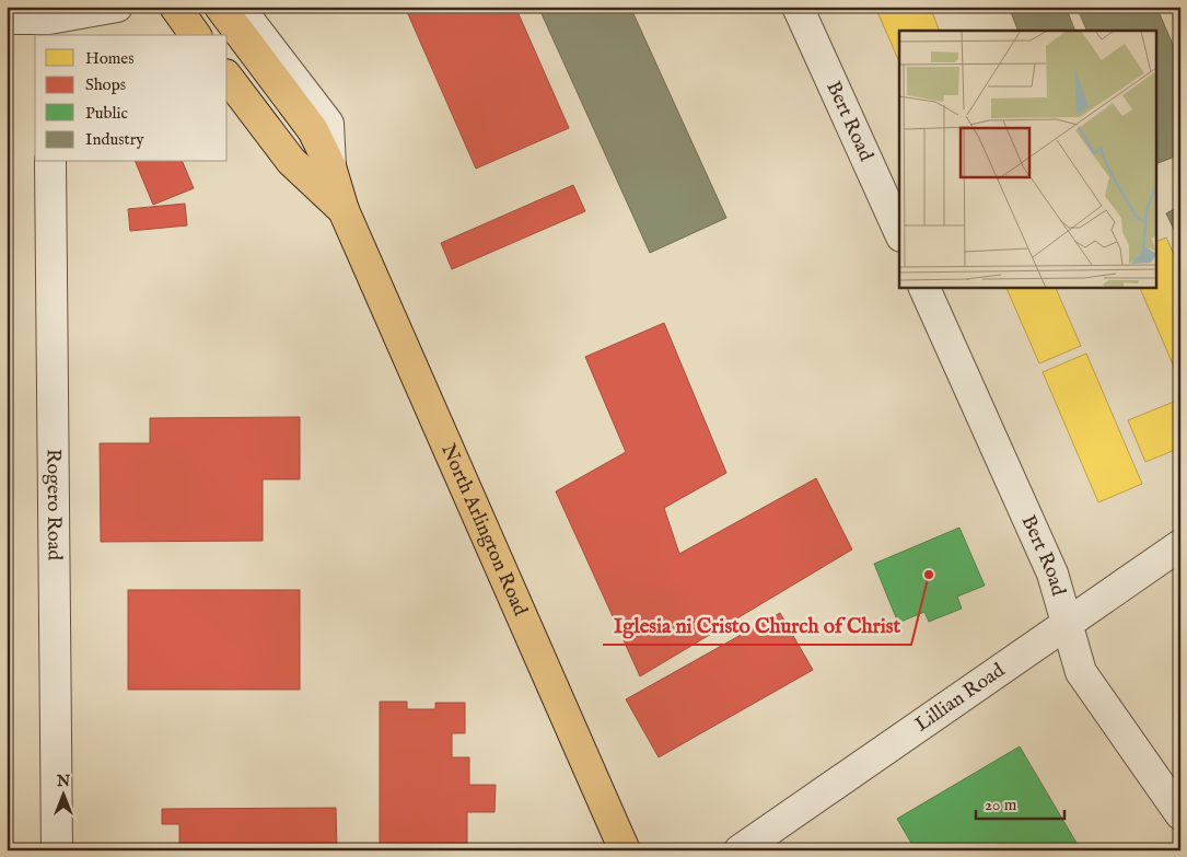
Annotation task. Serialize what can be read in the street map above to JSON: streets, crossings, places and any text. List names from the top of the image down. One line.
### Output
{"streets":{"main road":["North Arlington Road"],"street":["Bert Road","Rogero Road","Lillian Road"]},"crossings":[["Bert Road","Lillian Road"]],"places":["Iglesia ni Cristo Church of Christ"],"legend":["Homes","Shops","Public","Industry"],"scale_bar":"20 m","north":"top"}
